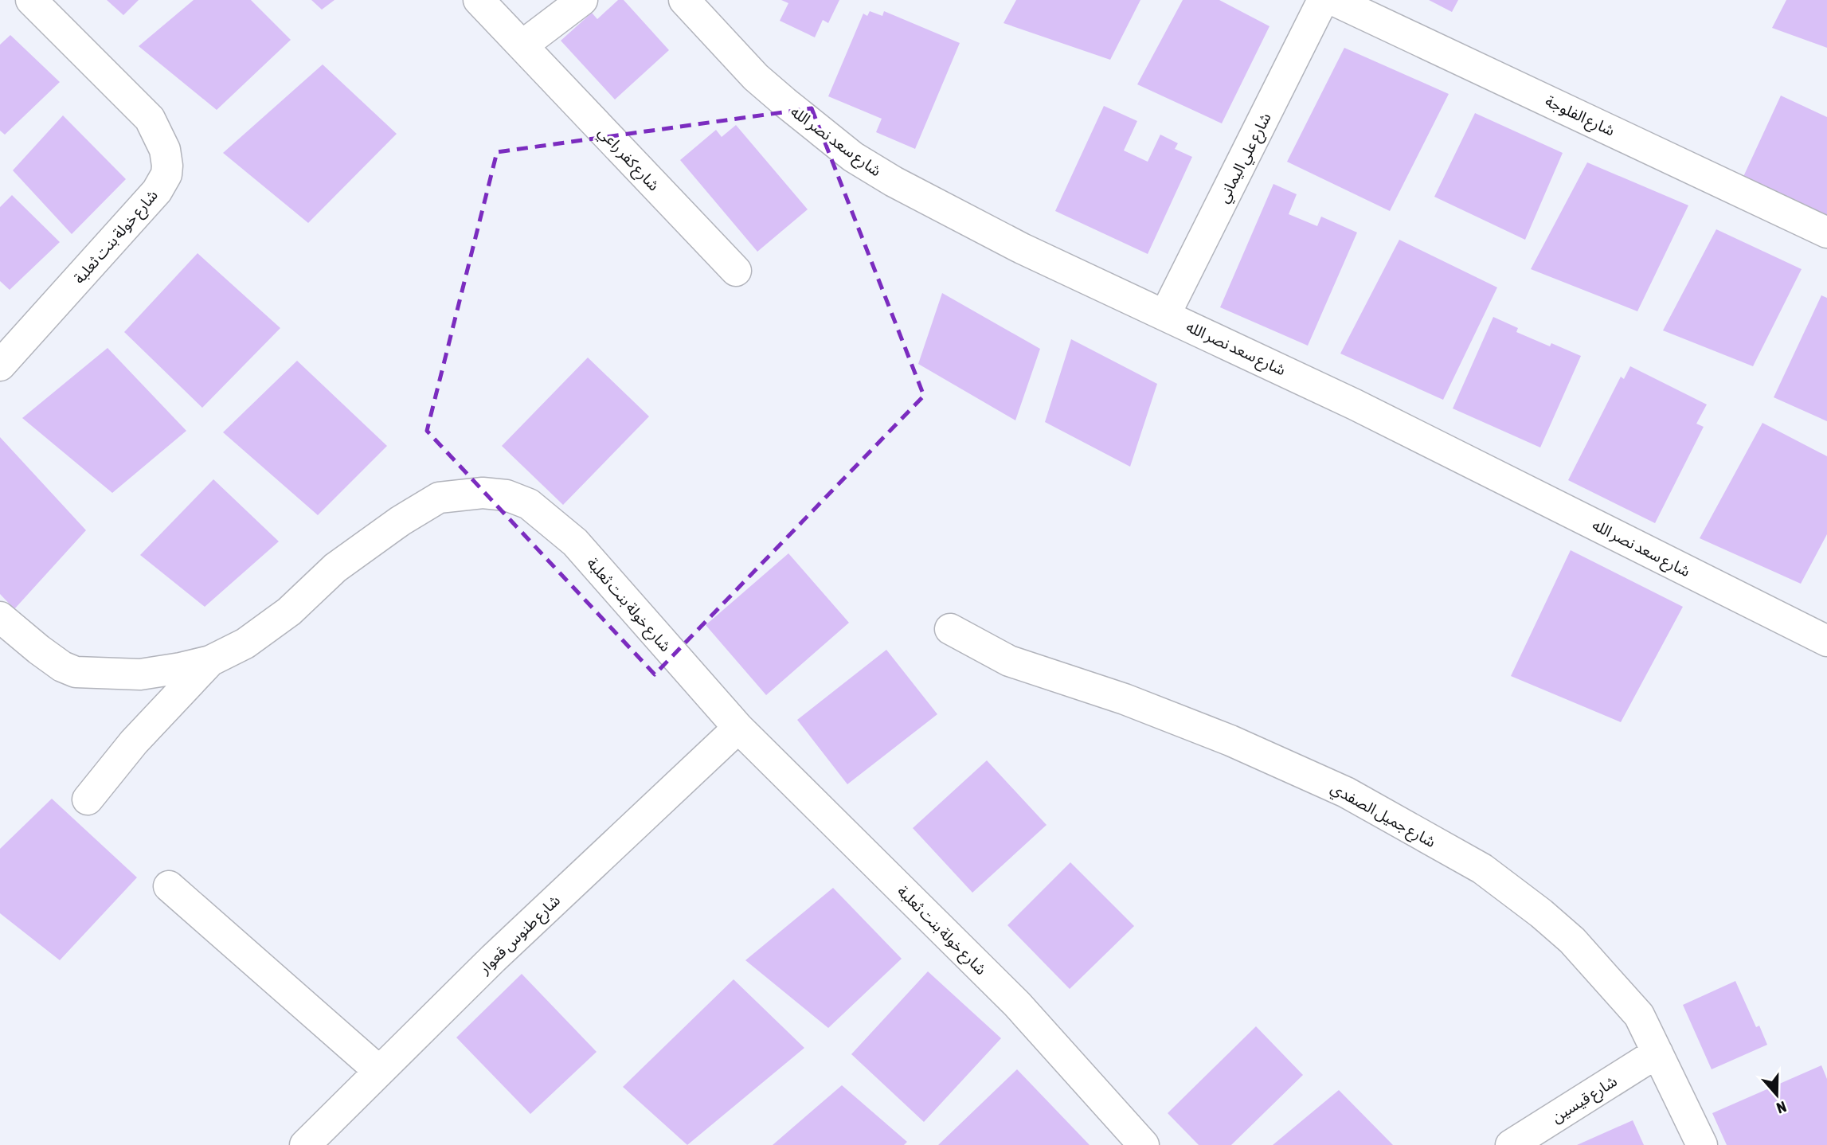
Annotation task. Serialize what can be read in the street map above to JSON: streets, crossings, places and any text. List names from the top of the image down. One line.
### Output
{"streets":{"street":["شارع الفلوجة","شارع سعد نصر الله","شارع علي اليماني","شارع كفر راعي","شارع خولة بنت ثعلبة","شارع جميل الصفدي","شارع طنوس قعوار","شارع قيسين"]},"crossings":[["شارع سعد نصر الله","شارع علي اليماني"],["شارع خولة بنت ثعلبة","شارع طنوس قعوار"],["شارع جميل الصفدي","شارع قيسين"]],"north":"bottom"}
